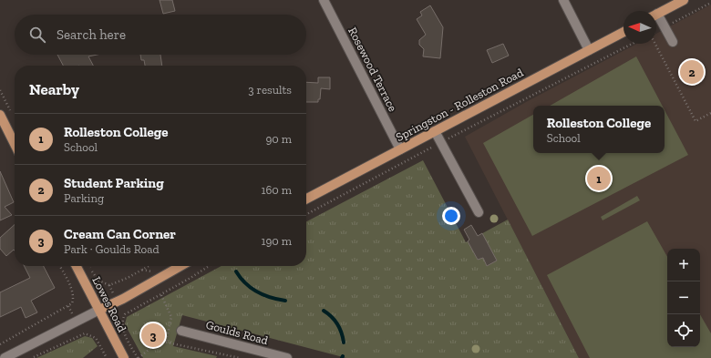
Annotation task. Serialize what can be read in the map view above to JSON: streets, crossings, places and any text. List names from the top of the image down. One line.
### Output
{"streets":{"main road":["Springston - Rolleston Road","Lowes Road"],"street":["Rosewood Terrace","Goulds Road"]},"crossings":[["Rosewood Terrace","Springston - Rolleston Road"]],"north":"left","page":{"search":"Search here","pins":["2","1","3"],"heading":["Nearby","3 results"],"popup":["Rolleston College","School"],"list":[{"mark":"1","name":"Rolleston College","note":"School","value":"90 m"},{"mark":"2","name":"Student Parking","note":"Parking","value":"160 m"},{"mark":"3","name":"Cream Can Corner","note":"Park · Goulds Road","value":"190 m"}],"map_buttons":["+","−"]}}
